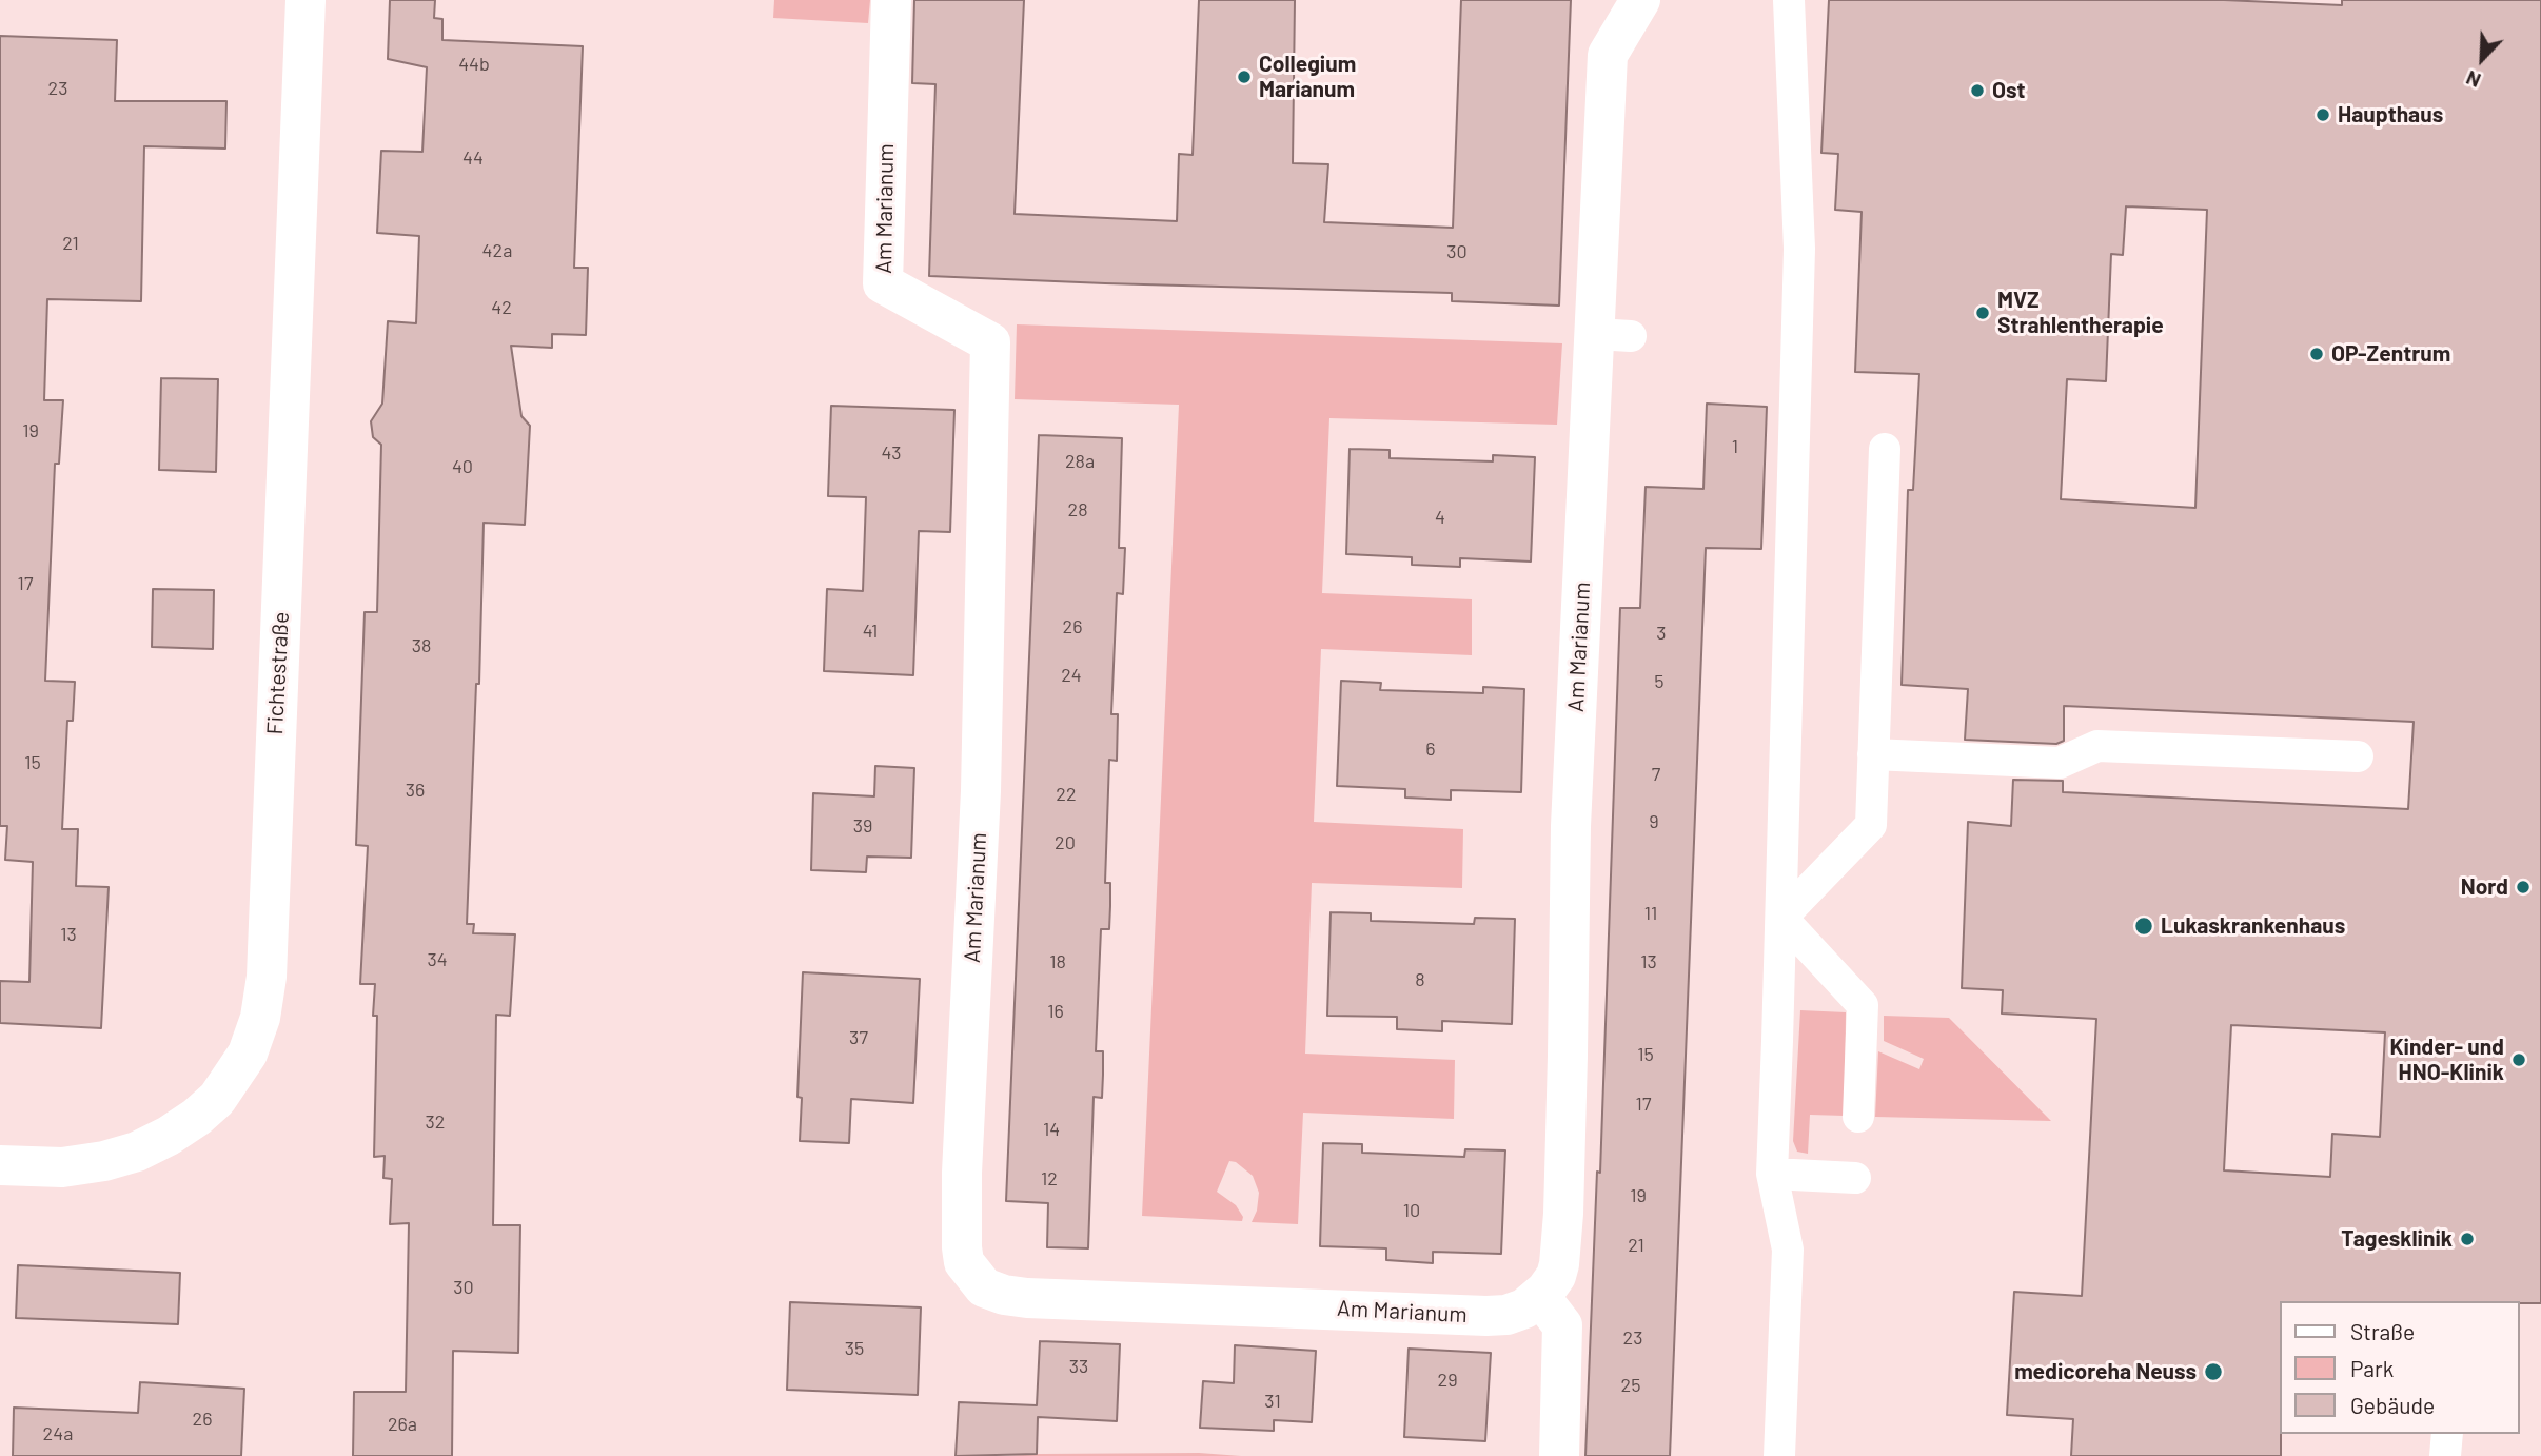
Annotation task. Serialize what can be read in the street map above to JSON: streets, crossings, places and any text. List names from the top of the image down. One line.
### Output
{"streets":{"street":["Am Marianum","Fichtestraße"]},"places":["Collegium Marianum","Ost","Haupthaus","MVZ Strahlentherapie","OP-Zentrum","Nord","Lukaskrankenhaus","Kinder- und HNO-Klinik","Tagesklinik","medicoreha Neuss"],"house_numbers":["44b","23","44","21","42a","30","42","19","1","43","28a","40","28","4","17","26","41","3","38","24","5","6","15","7","36","22","9","39","20","11","13","34","18","13","8","16","37","15","17","32","14","12","19","10","21","30","23","35","33","29","25","31","26","26a","24a"],"legend":["Straße","Park","Gebäude"],"north":"bottom left"}
